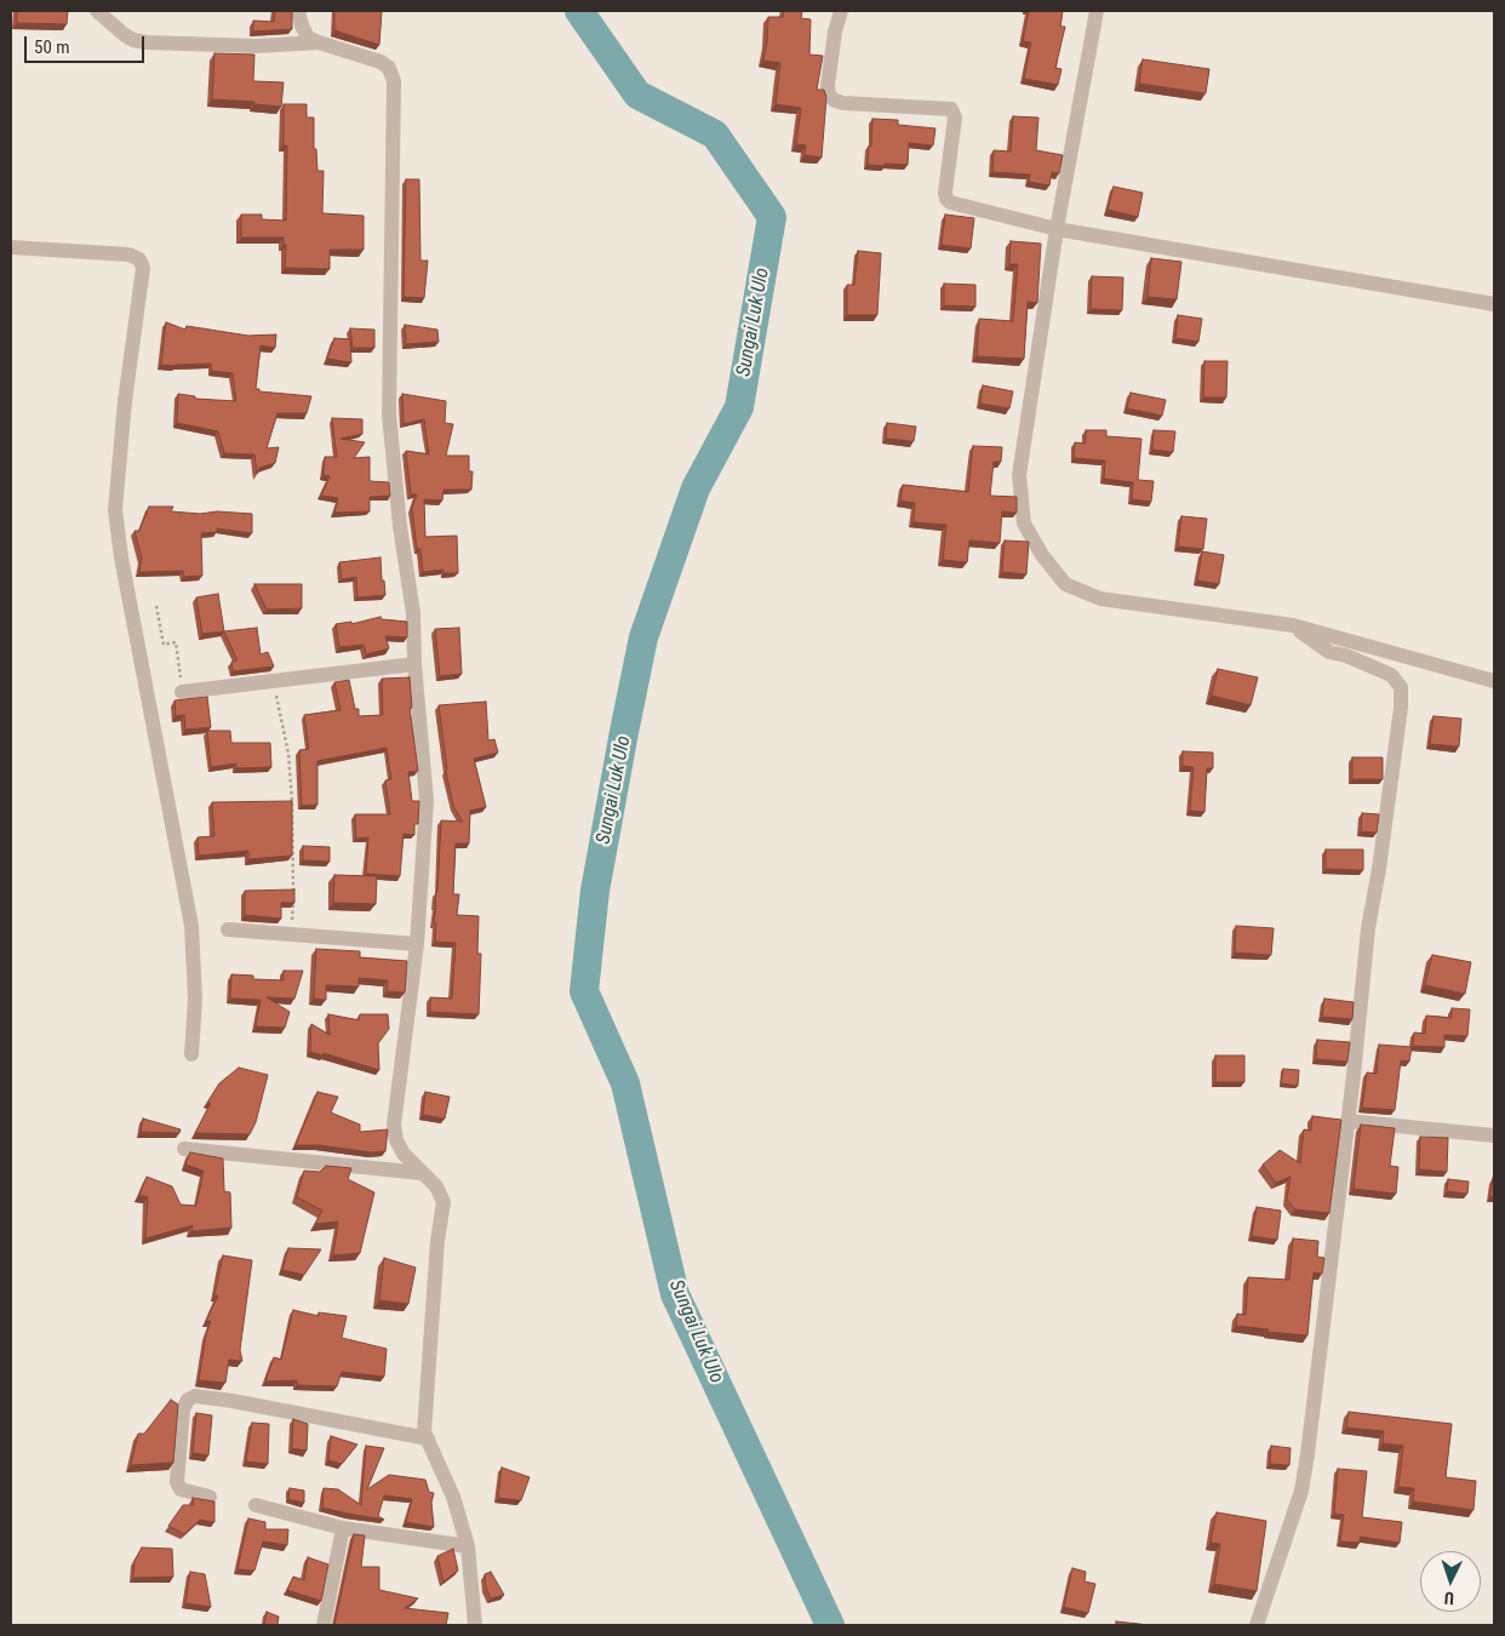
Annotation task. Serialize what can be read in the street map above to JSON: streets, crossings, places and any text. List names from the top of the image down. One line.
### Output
{"water":["Sungai Luk Ulo"],"scale_bar":"50 m","north":"bottom"}
